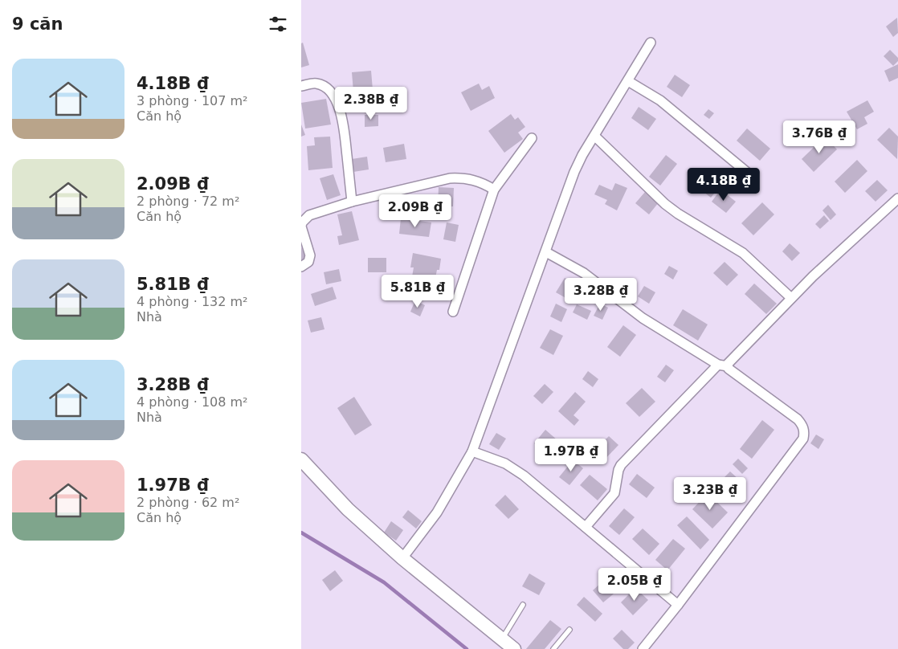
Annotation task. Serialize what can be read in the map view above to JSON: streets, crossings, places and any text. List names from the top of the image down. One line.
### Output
{"page":{"heading":"9 căn","list":[{"name":"4.18B ₫","note":"3 phòng · 107 m² · Căn hộ"},{"name":"2.09B ₫","note":"2 phòng · 72 m² · Căn hộ"},{"name":"5.81B ₫","note":"4 phòng · 132 m² · Nhà"},{"name":"3.28B ₫","note":"4 phòng · 108 m² · Nhà"},{"name":"1.97B ₫","note":"2 phòng · 62 m² · Căn hộ"}],"price":["2.38B ₫","3.76B ₫","4.18B ₫","2.09B ₫","5.81B ₫","3.28B ₫","1.97B ₫","3.23B ₫","2.05B ₫"]}}
